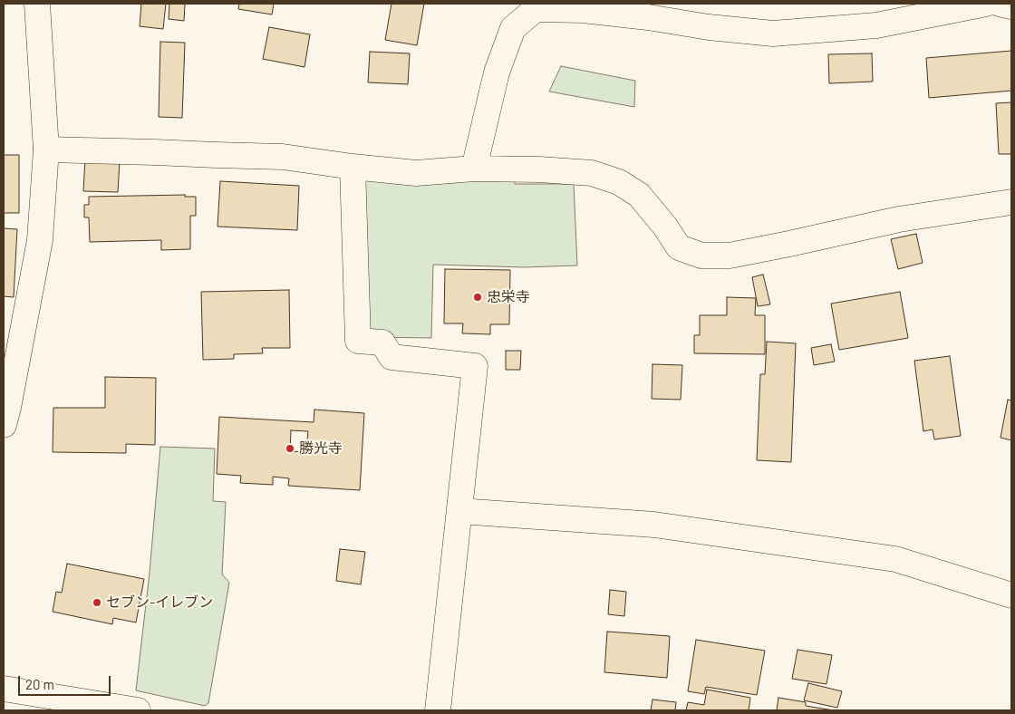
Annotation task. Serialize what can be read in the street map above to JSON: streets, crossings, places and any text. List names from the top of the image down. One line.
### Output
{"places":["忠栄寺","勝光寺","セブン-イレブン"],"scale_bar":"20 m"}
